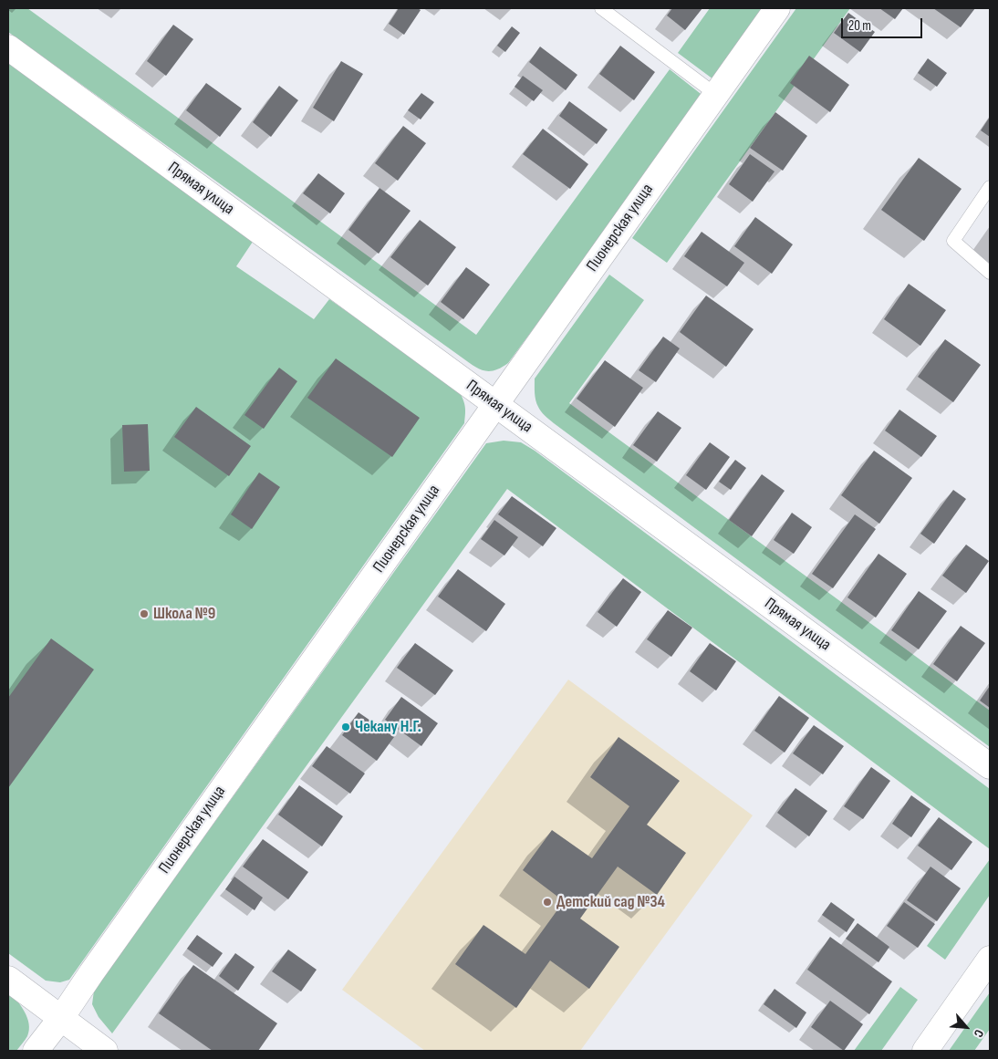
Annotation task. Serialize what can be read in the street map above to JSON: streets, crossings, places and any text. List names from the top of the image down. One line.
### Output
{"streets":{"street":["Прямая улица","Пионерская улица"]},"crossings":[["Прямая улица","Пионерская улица"]],"places":["Школа №9","Чекану Н.Г.","Детский сад №34"],"scale_bar":"20 m","north":"bottom right"}
